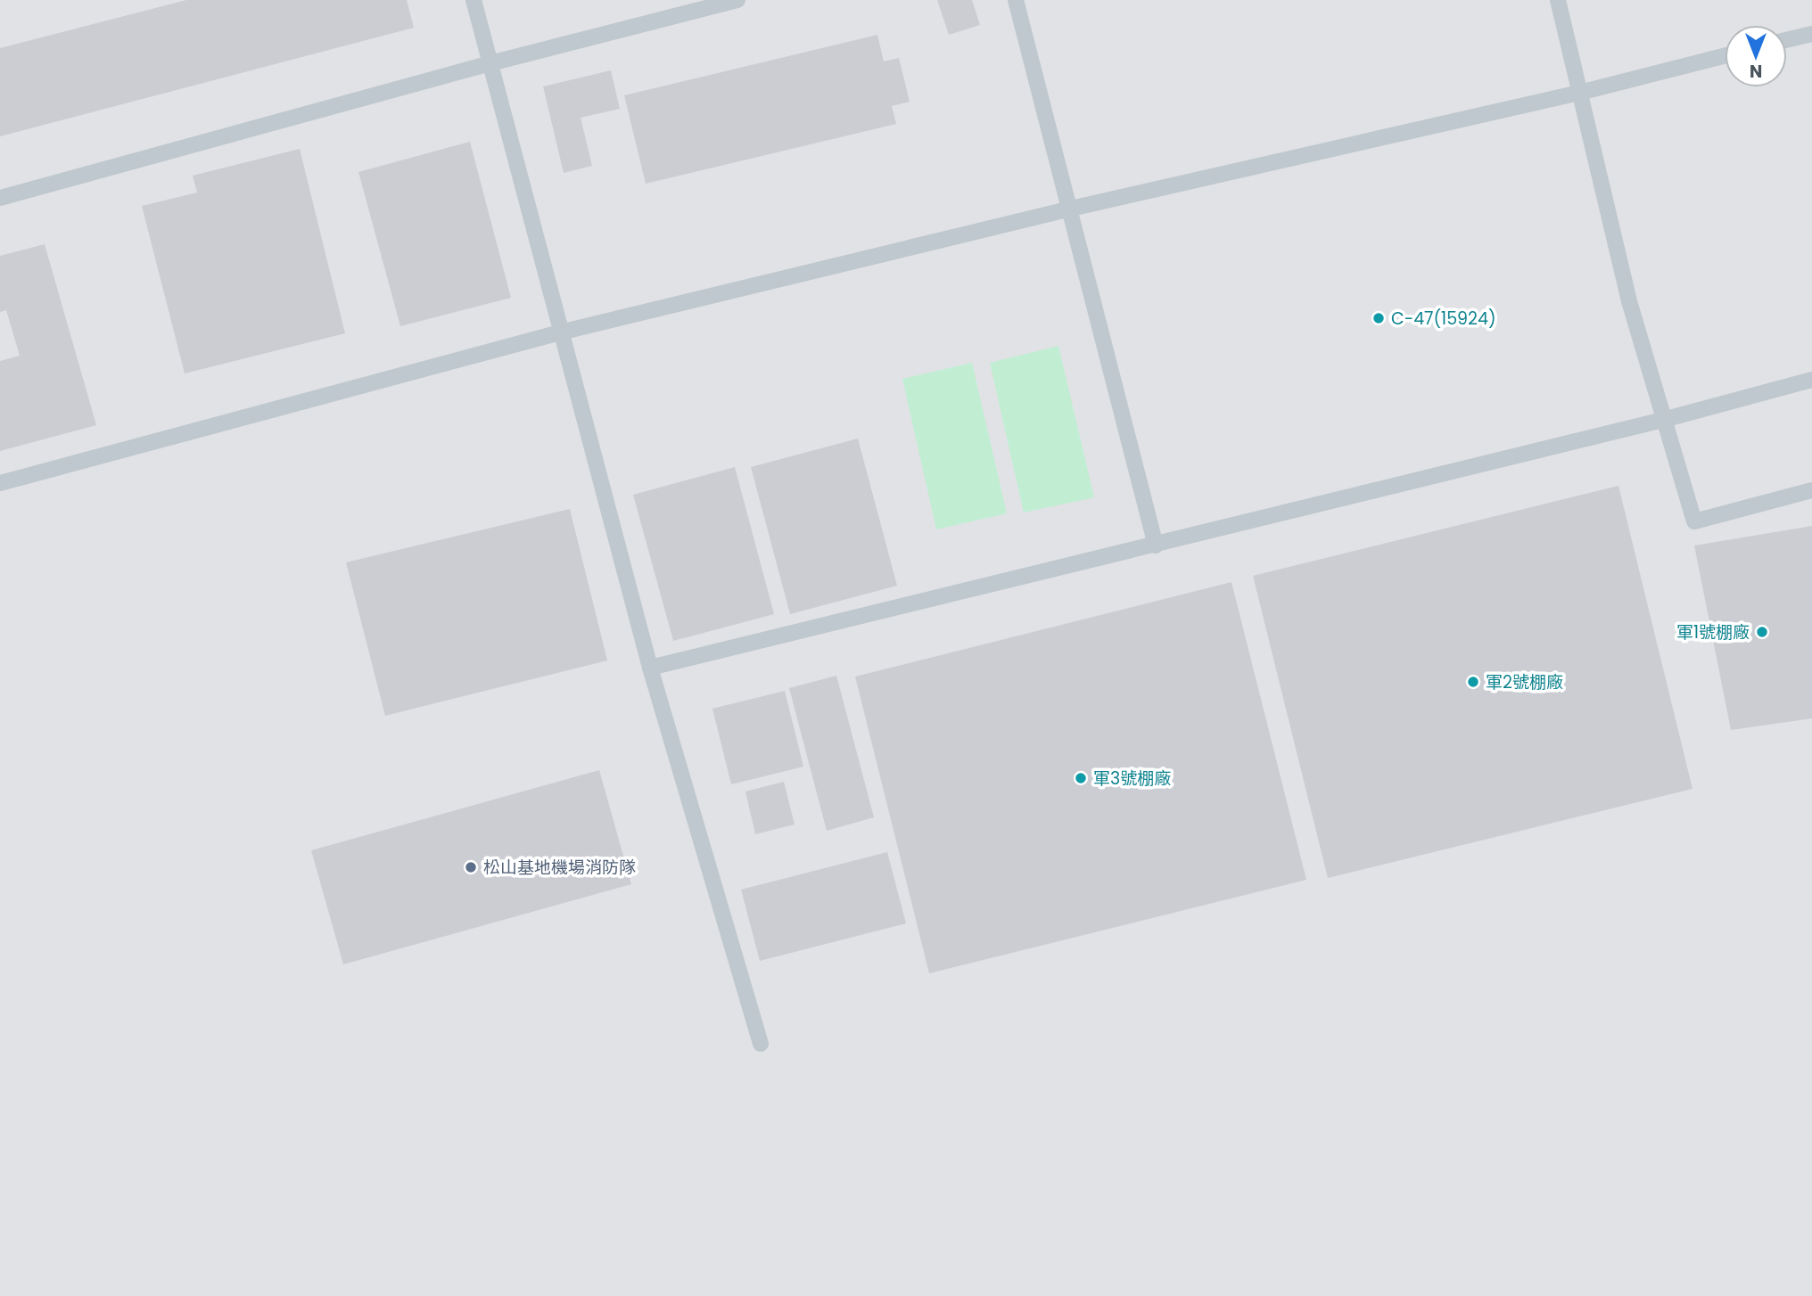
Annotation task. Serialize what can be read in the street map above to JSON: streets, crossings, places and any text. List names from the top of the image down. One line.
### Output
{"places":["C-47(15924)","軍1號棚廠","軍2號棚廠","軍3號棚廠","松山基地機場消防隊"],"north":"bottom"}
